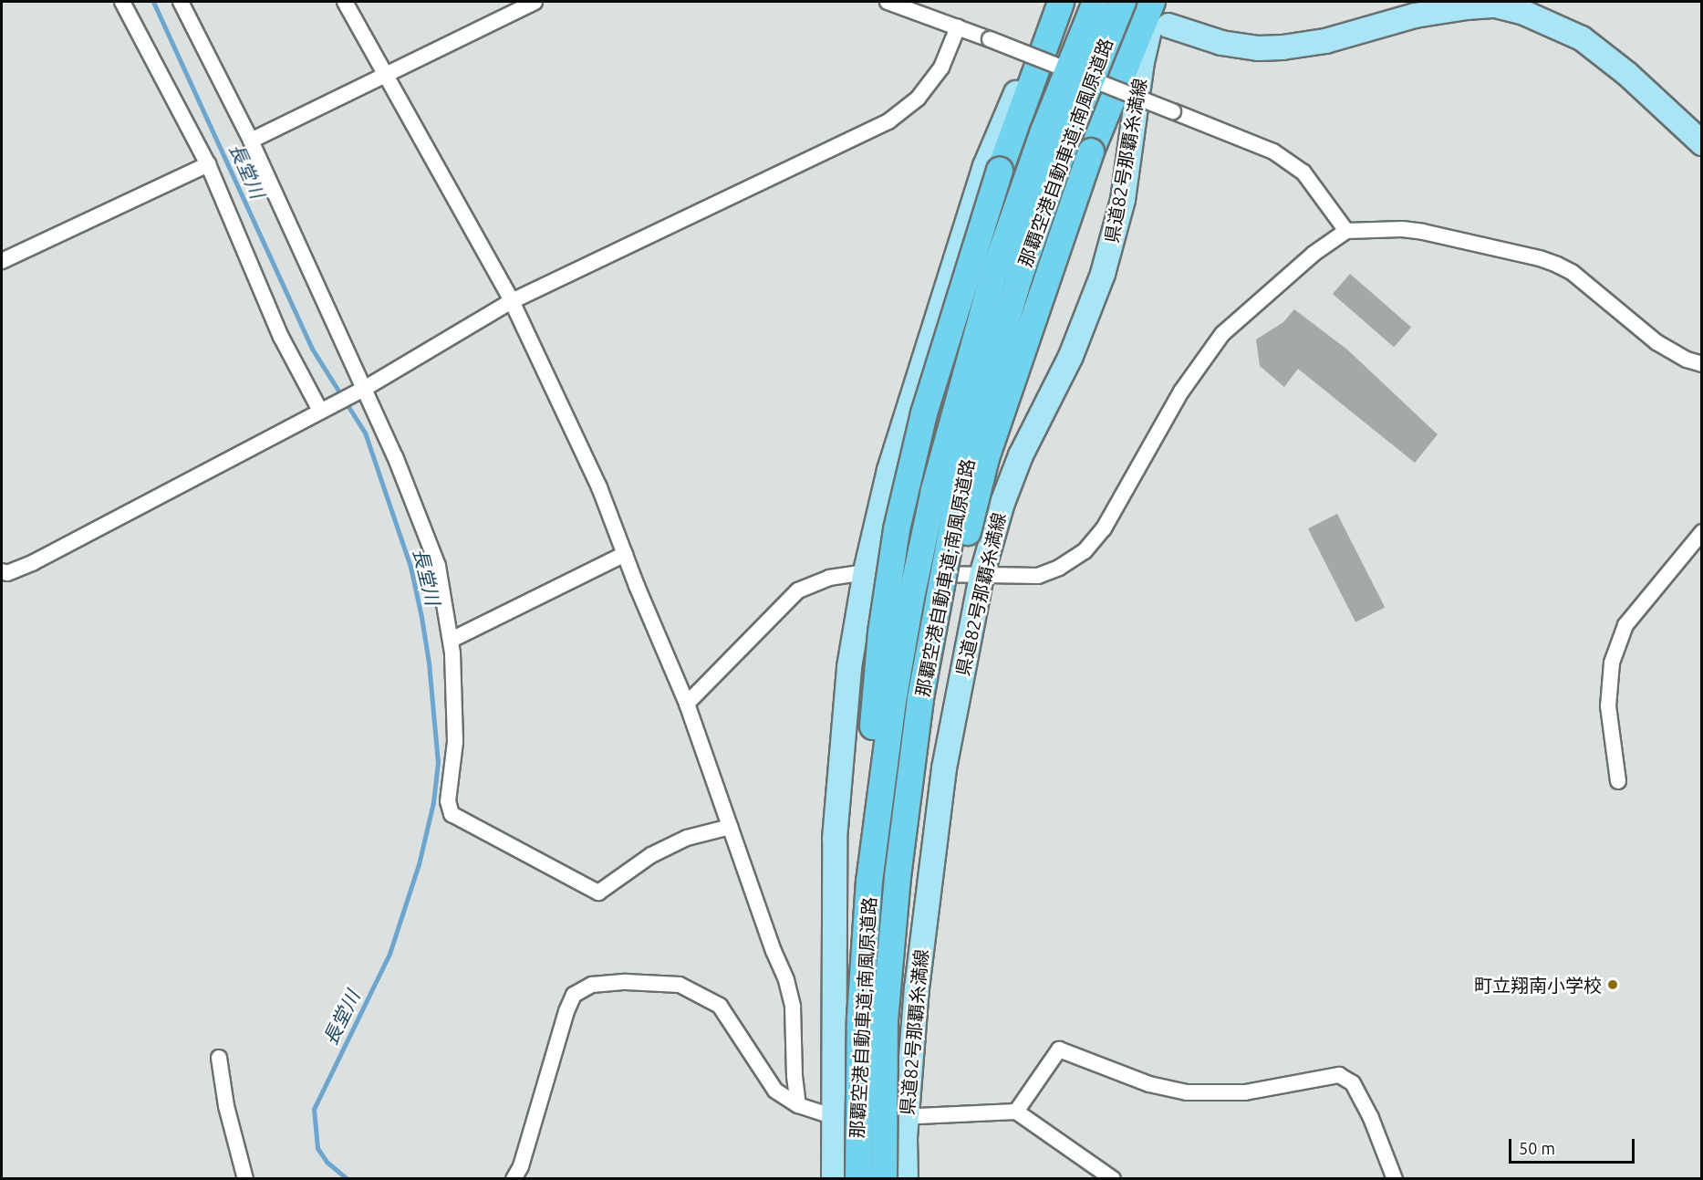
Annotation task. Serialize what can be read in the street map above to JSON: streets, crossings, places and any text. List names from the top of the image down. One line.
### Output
{"streets":{"highway":["那覇空港自動車道;南風原道路"],"main road":["県道82号那覇糸満線"]},"water":["長堂川"],"places":["町立翔南小学校"],"scale_bar":"50 m"}
